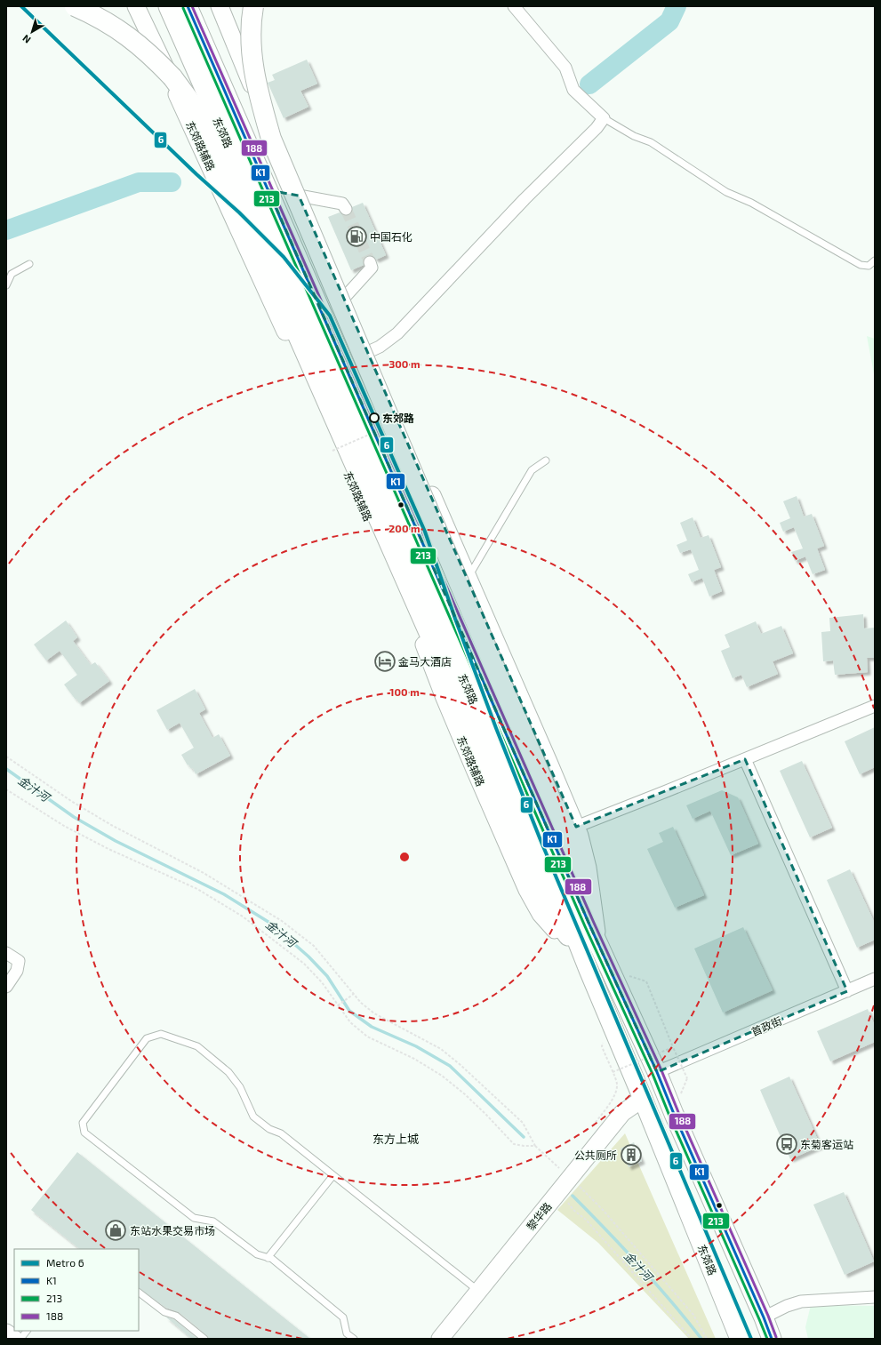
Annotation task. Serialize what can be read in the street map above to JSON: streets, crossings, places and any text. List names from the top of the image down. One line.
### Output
{"streets":{"main road":["东郊路","东郊路辅路","黎华路"],"street":["首政街"]},"crossings":[["东郊路","东郊路辅路"],["东郊路","首政街"],["东郊路","黎华路"]],"districts":["东方上城"],"water":["金汁河"],"places":{"fuel station":["中国石化"],"other":["东郊路"],"hotel":["金马大酒店"],"bus stop":["东菊客运站"],"building":["公共厕所"],"shop":["东站水果交易市场"]},"lines":["metro line 6","transit line K1","transit line 188","transit line 213"],"legend":["Metro 6","K1","213","188"],"north":"bottom left","rings":["300 m","200 m","100 m"]}
